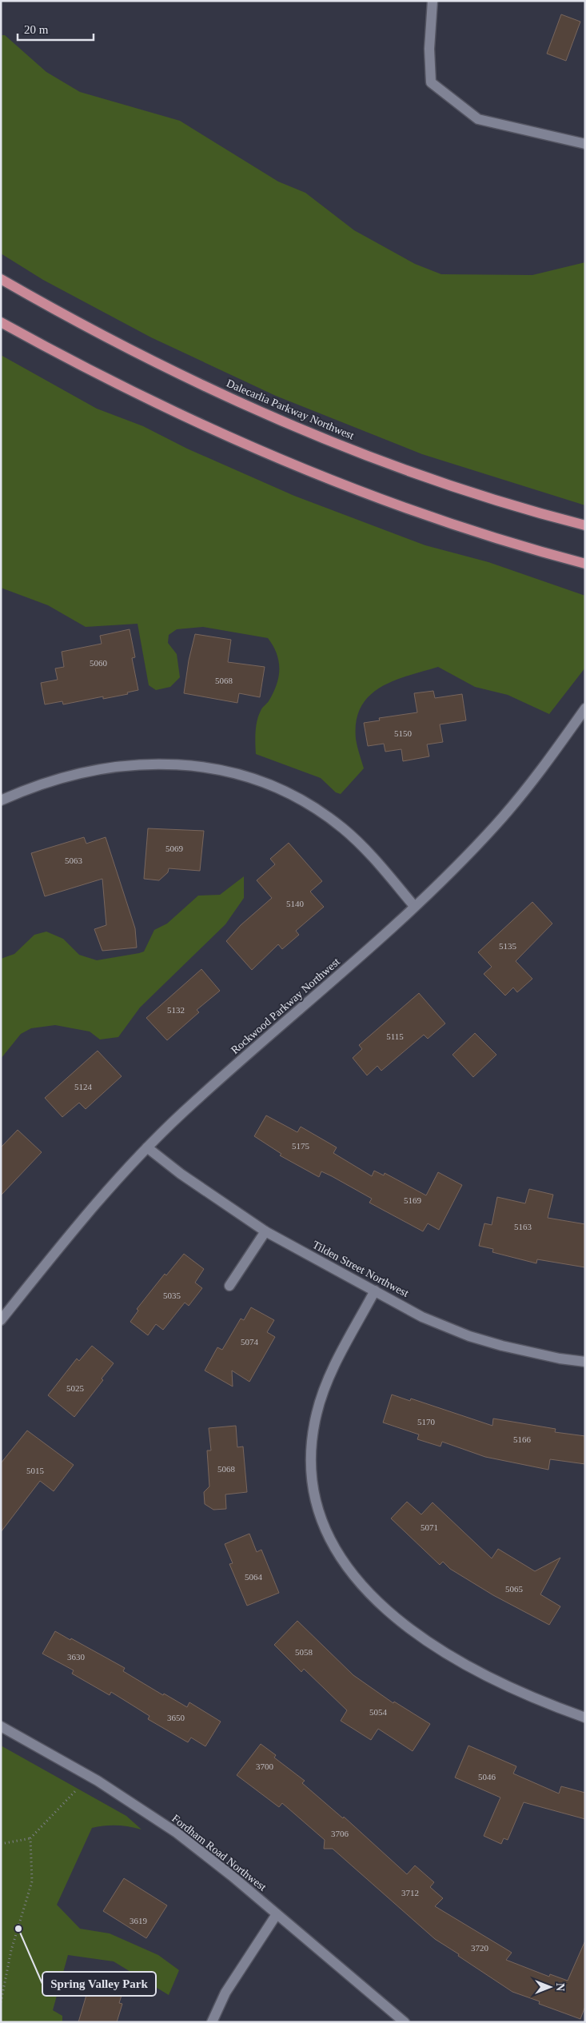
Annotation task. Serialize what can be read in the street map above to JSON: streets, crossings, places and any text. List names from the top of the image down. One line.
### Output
{"streets":{"main road":["Dalecarlia Parkway Northwest"],"street":["Rockwood Parkway Northwest","Tilden Street Northwest","Fordham Road Northwest"]},"crossings":[["Rockwood Parkway Northwest","Tilden Street Northwest"]],"places":["Spring Valley Park"],"house_numbers":["5060","5068","5150","5069","5063","5140","5135","5132","5115","5124","5175","5169","5163","5035","5074","5025","5170","5166","5068","5015","5071","5064","5065","5058","3630","5054","3650","3700","5046","3706","3712","3619","3720"],"scale_bar":"20 m","north":"right"}
